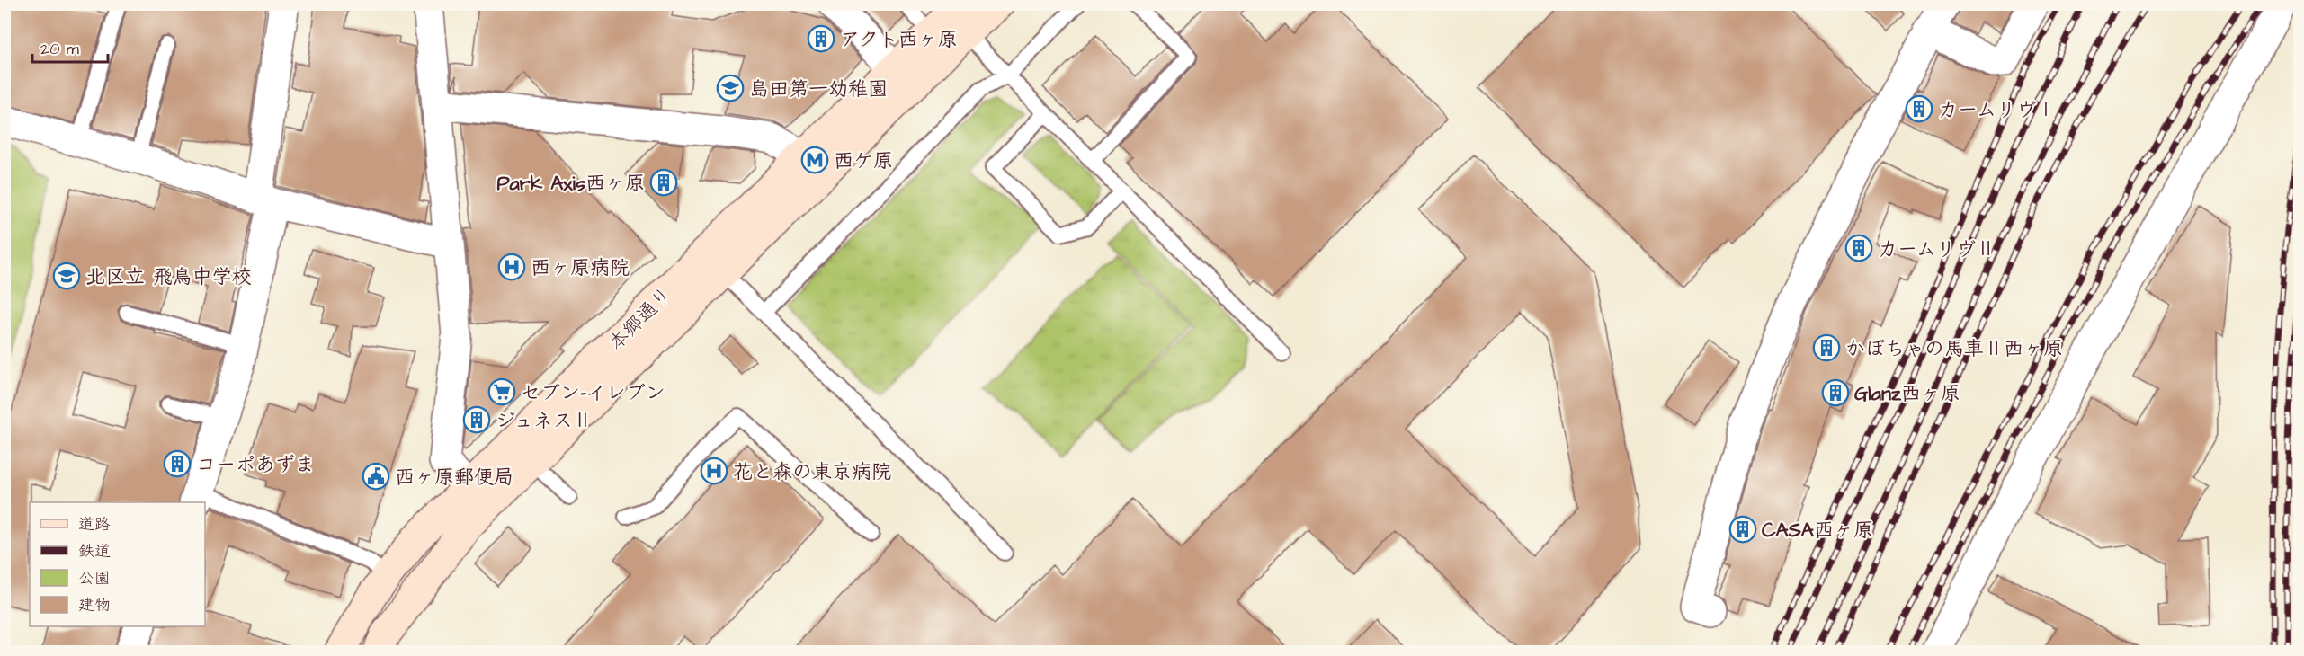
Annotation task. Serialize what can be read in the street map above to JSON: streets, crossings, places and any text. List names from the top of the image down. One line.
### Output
{"streets":{"main road":["本郷通り"]},"places":{"building":["アクト西ヶ原","カームリヴⅠ","Park Axis西ヶ原","カームリヴⅡ","かぼちゃの馬車Ⅱ西ヶ原","Glanz西ヶ原","ジュネスⅡ","コーポあずま","CASA西ヶ原"],"school or university":["島田第一幼稚園","北区立 飛鳥中学校"],"metro station":["西ケ原"],"hospital":["西ヶ原病院","花と森の東京病院"],"supermarket":["セブン-イレブン"],"public building":["西ヶ原郵便局"]},"legend":["道路","鉄道","公園","建物"],"scale_bar":"20 m"}
